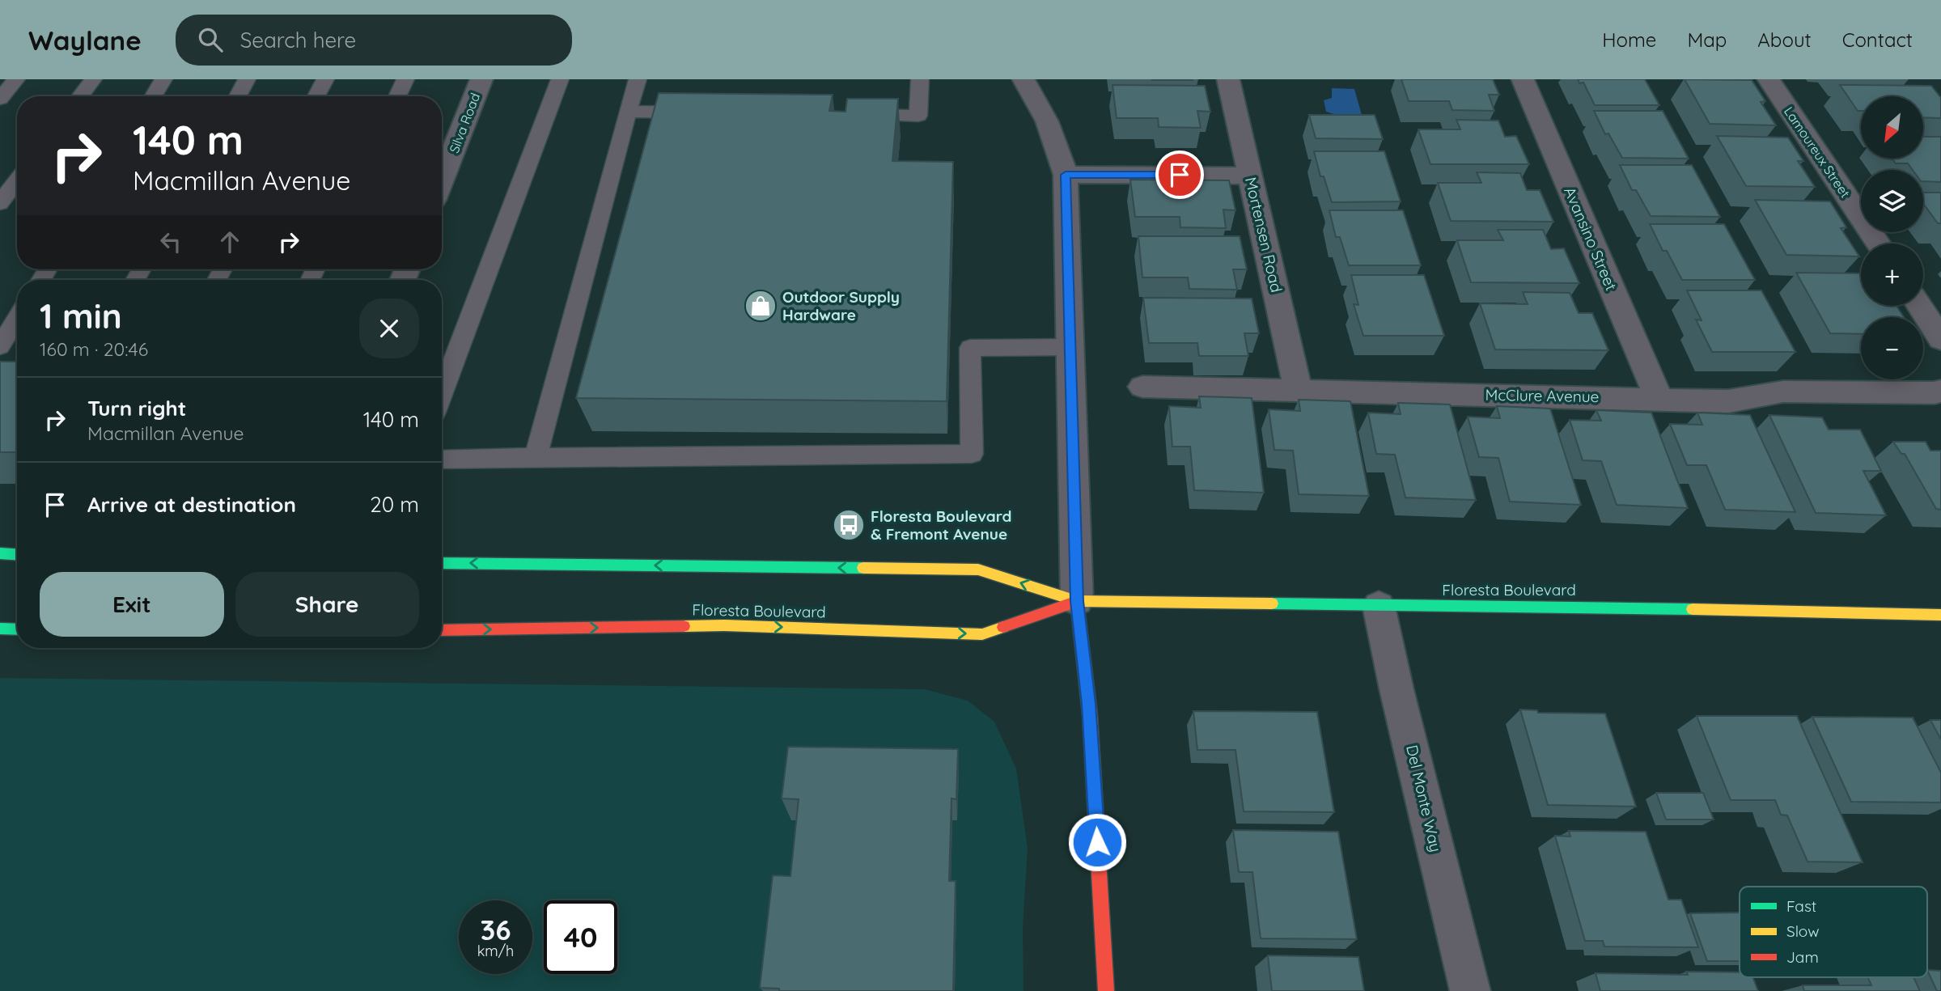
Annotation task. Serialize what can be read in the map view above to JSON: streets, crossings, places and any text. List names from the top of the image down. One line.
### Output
{"streets":{"street":["Silva Road","Lamoureux Street","Mortensen Road","Avansino Street","McClure Avenue","Floresta Boulevard","Del Monte Way"]},"crossings":[["Mortensen Road","McClure Avenue"],["Avansino Street","McClure Avenue"],["Floresta Boulevard","Del Monte Way"]],"places":{"shop":["Outdoor Supply Hardware"],"bus stop":["Floresta Boulevard & Fremont Avenue"]},"legend":["Fast","Slow","Jam"],"north":"bottom left","page":{"header":"Waylane","search":"Search here","nav":["Home","Map","About","Contact"],"map_buttons":["+","−"],"turn":["140 m","Macmillan Avenue"],"heading":["1 min","160 m · 20:46"],"list":[{"name":"Turn right","note":"Macmillan Avenue","value":"140 m"},{"name":"Arrive at destination","value":"20 m"}],"buttons":["Exit","Share"],"speed":"36 km/h","limit":"40"}}
